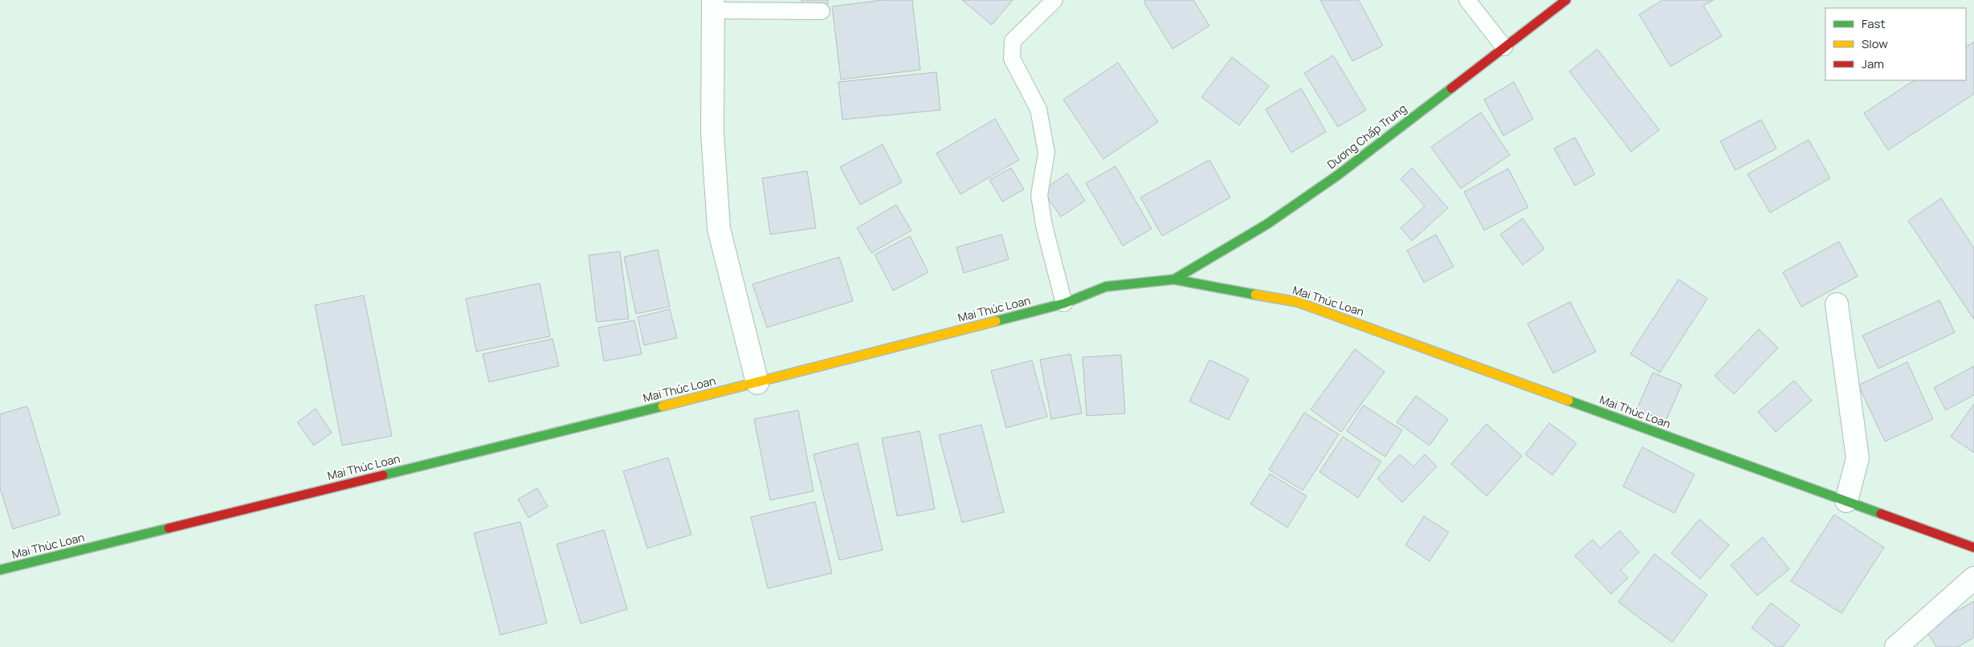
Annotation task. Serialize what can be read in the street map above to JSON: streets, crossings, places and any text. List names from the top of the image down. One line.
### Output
{"streets":{"main road":["Dương Chấp Trung","Mai Thúc Loan"]},"crossings":[["Dương Chấp Trung","Mai Thúc Loan"]],"legend":["Fast","Slow","Jam"]}
